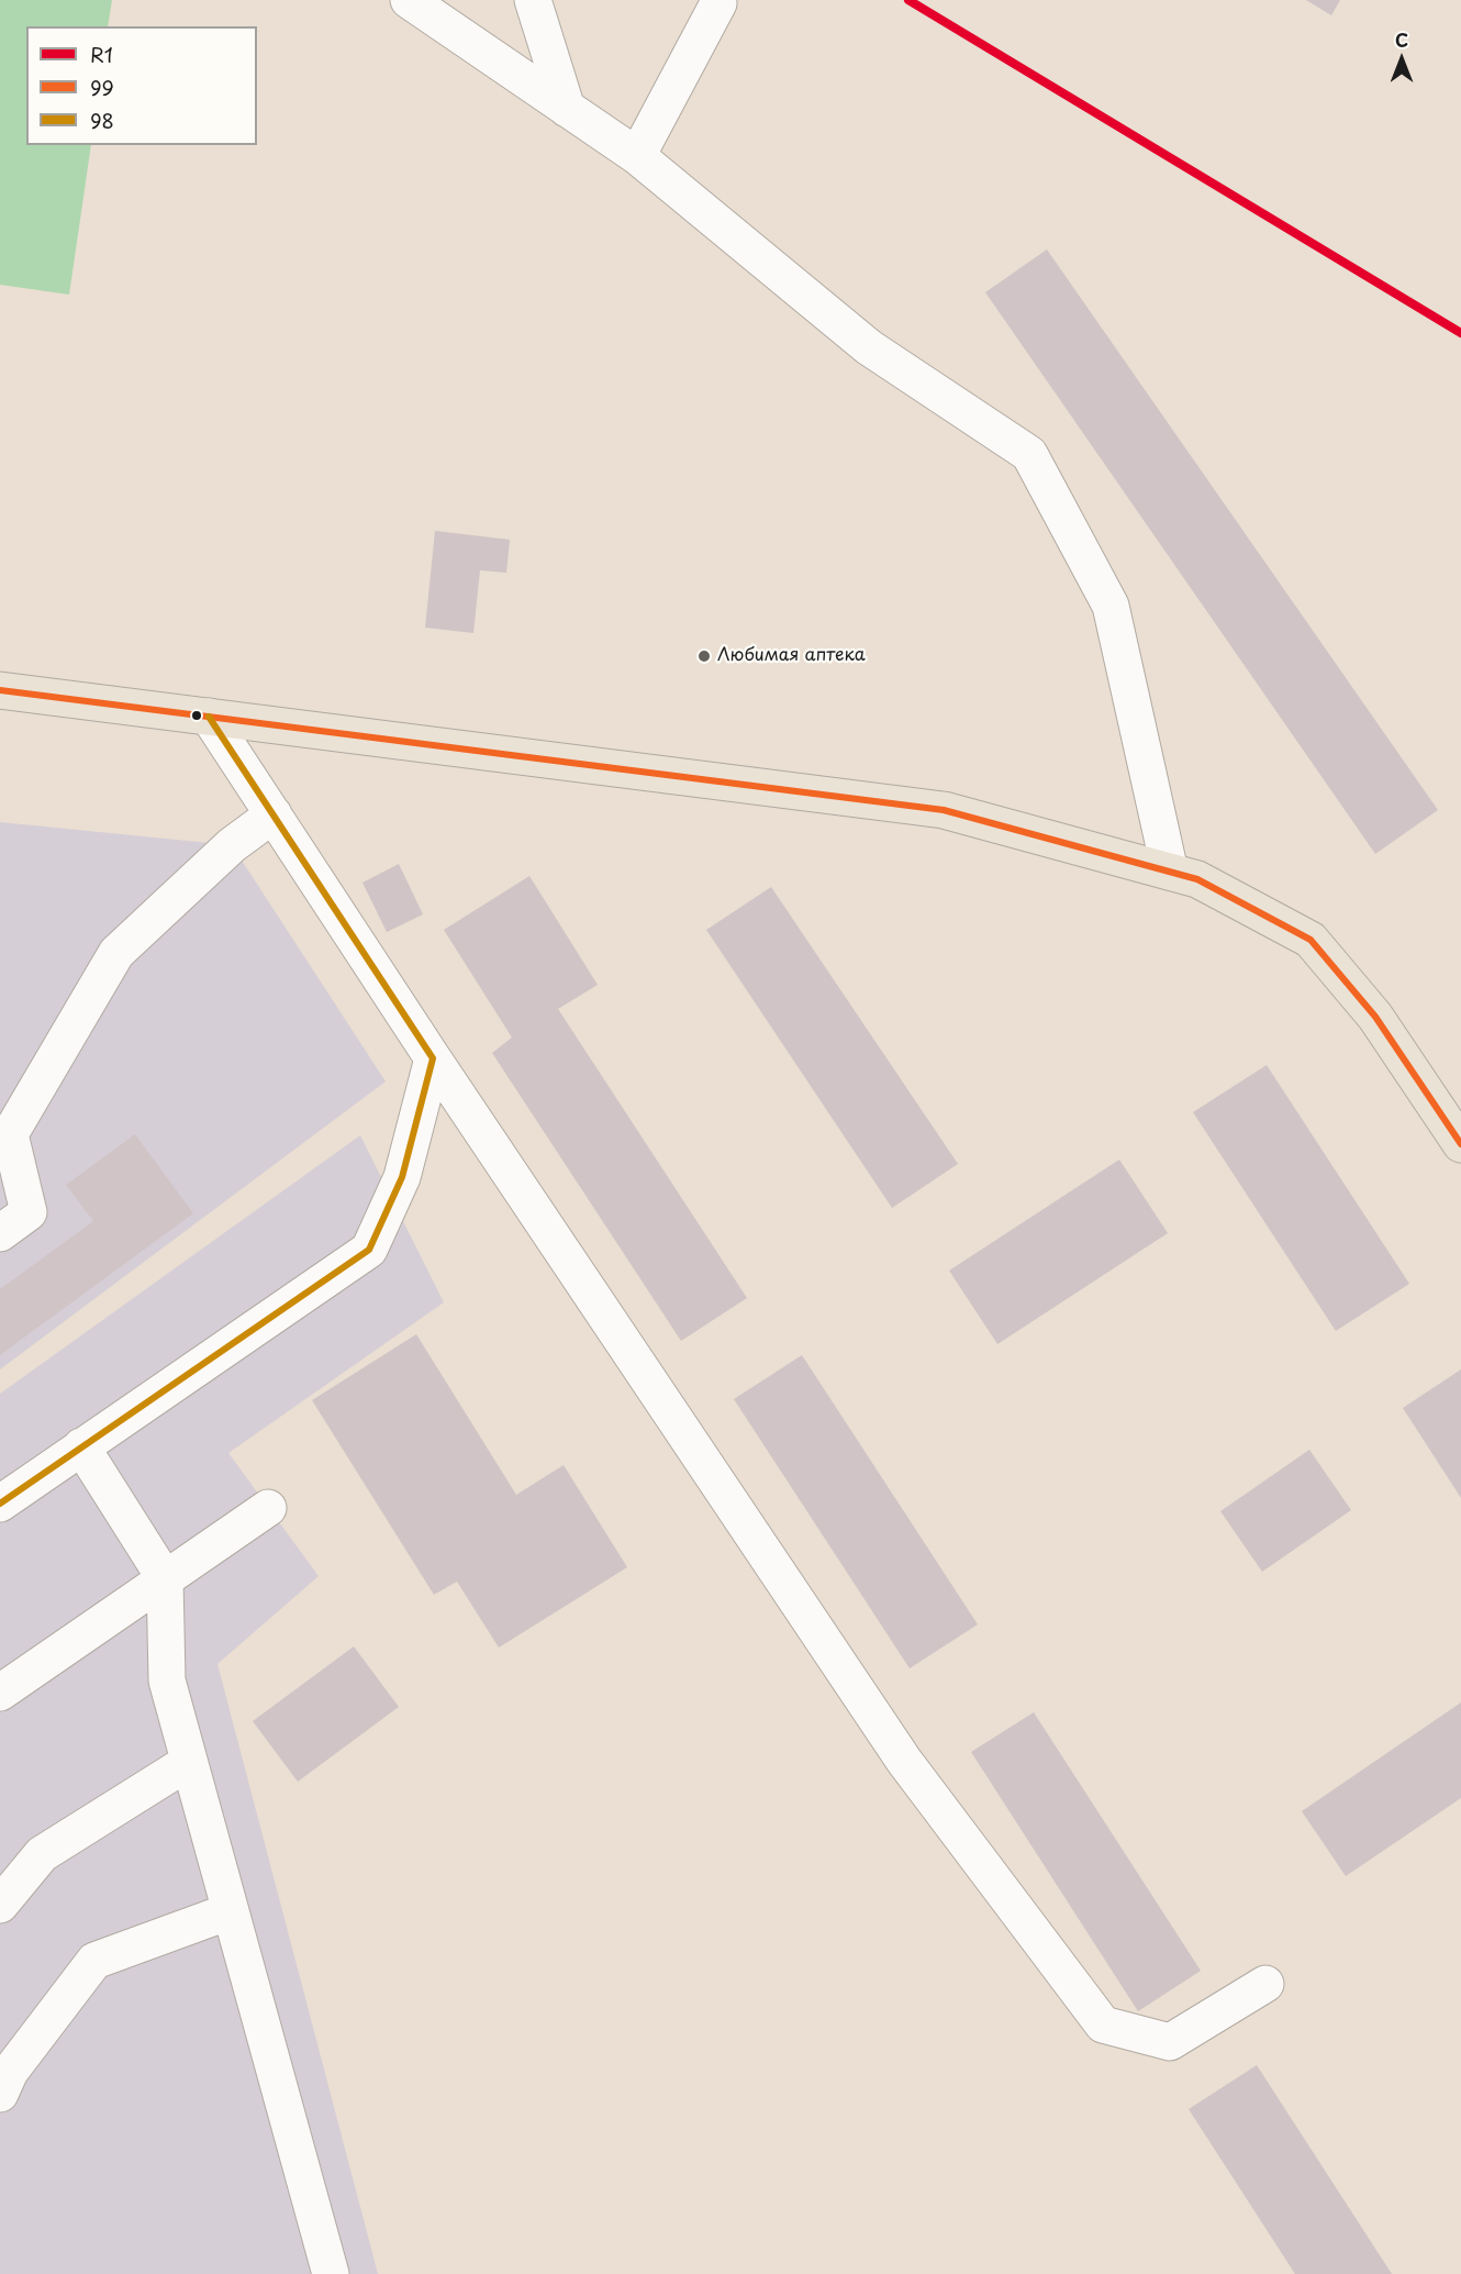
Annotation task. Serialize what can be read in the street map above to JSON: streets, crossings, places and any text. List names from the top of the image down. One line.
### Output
{"places":["Любимая аптека"],"lines":["transit line R1","transit line 99","transit line 98"],"legend":["R1","99","98"],"north":"top"}
